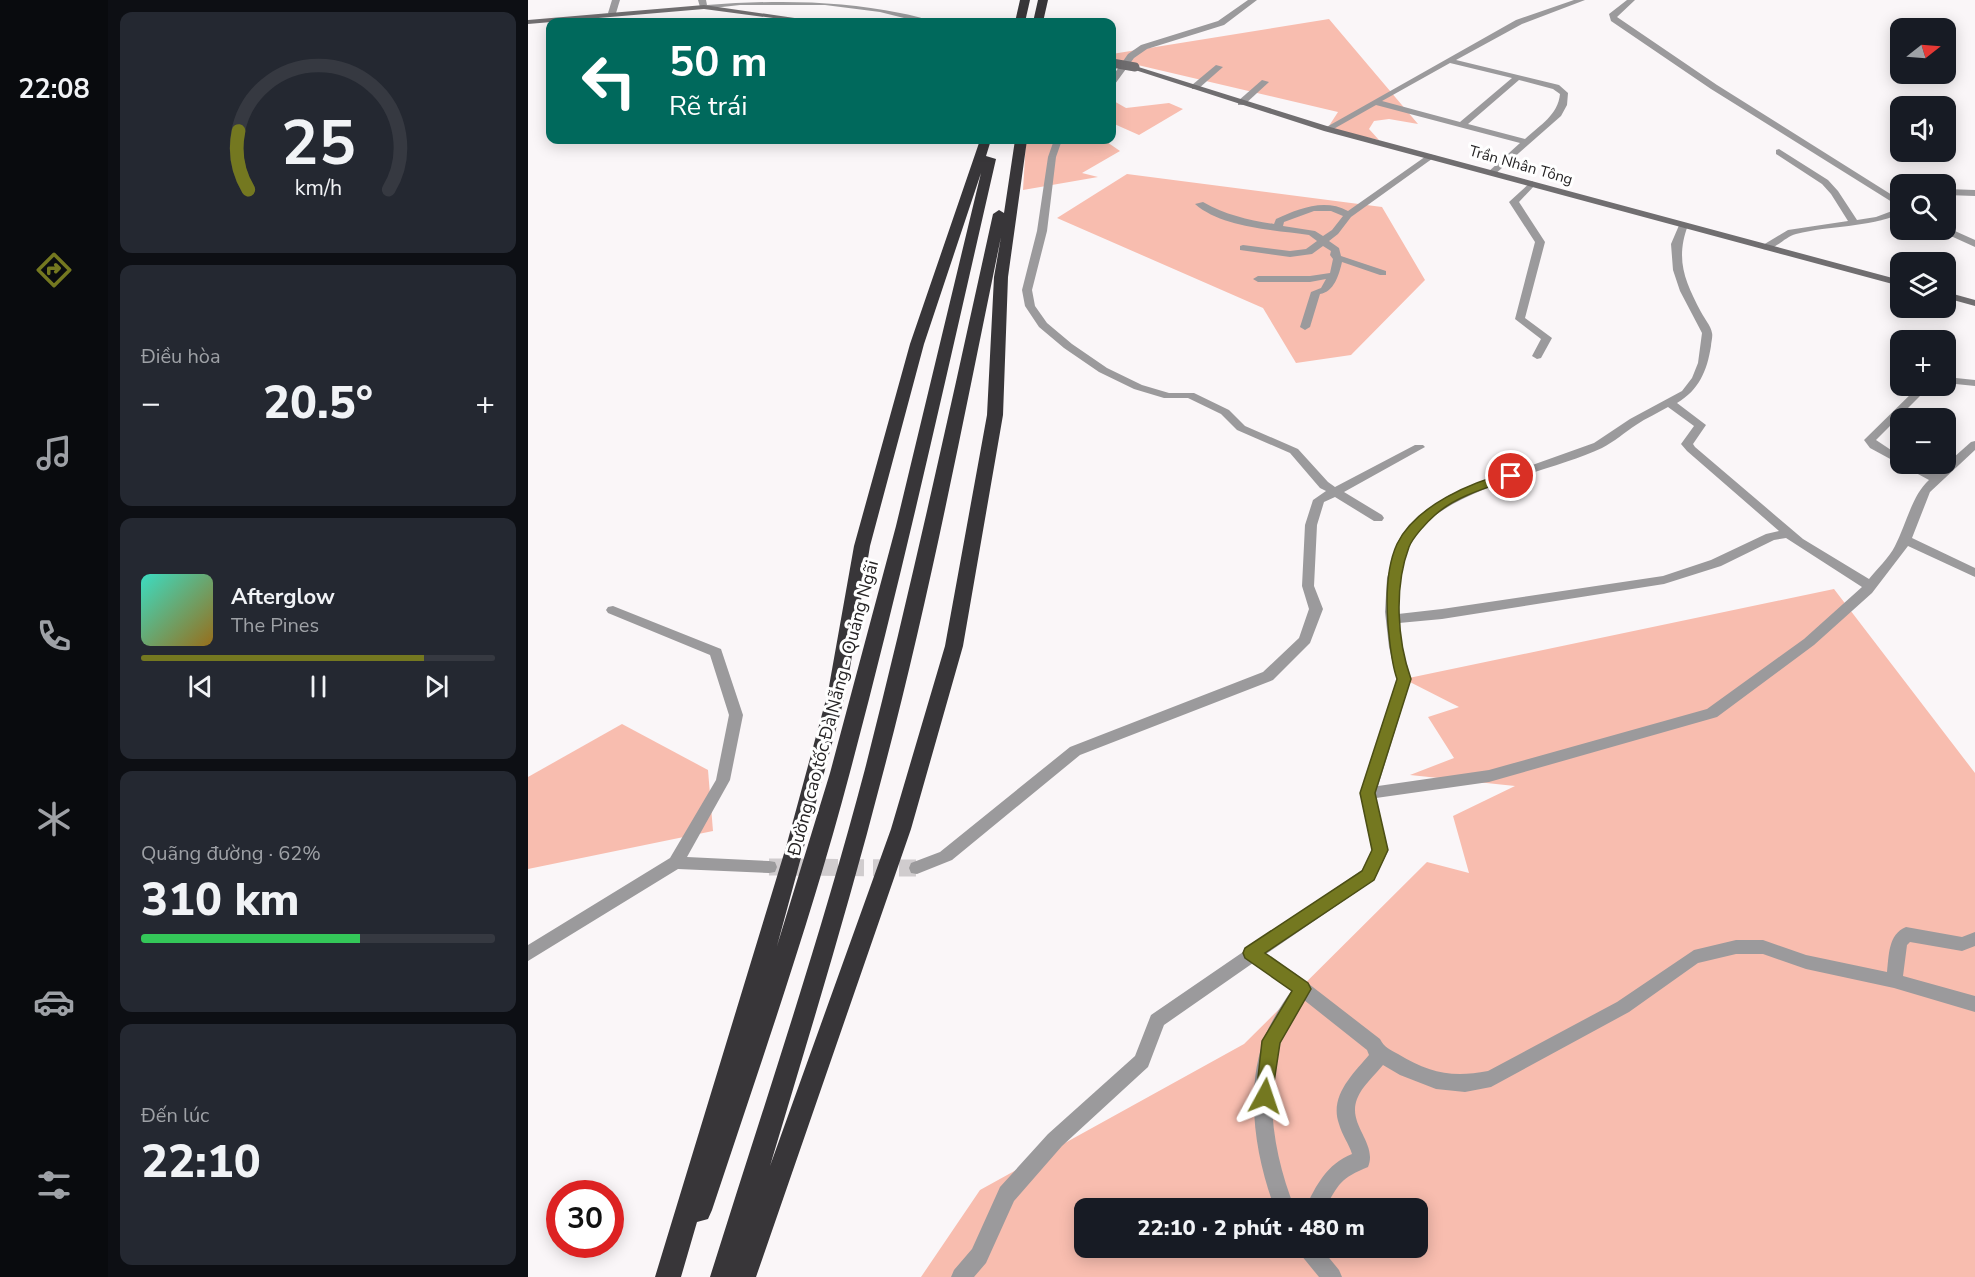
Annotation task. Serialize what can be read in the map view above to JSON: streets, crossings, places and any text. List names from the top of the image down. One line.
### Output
{"streets":{"highway":["Đường cao tốc Đà Nẵng - Quảng Ngãi"],"street":["Trần Nhân Tông"]},"north":"right","page":{"tabs":"22:08","map_buttons":["+","−"],"turn":["50 m","Rẽ trái"],"tile":["Điều hòa",["Quãng đường · 62%","310 km"],["Đến lúc","22:10"]],"heat":["−","20.5°","+"],"song":["Afterglow","The Pines"],"limit":"30","trip":"22:10 · 2 phút · 480 m","gauge":["25","km/h"]}}
